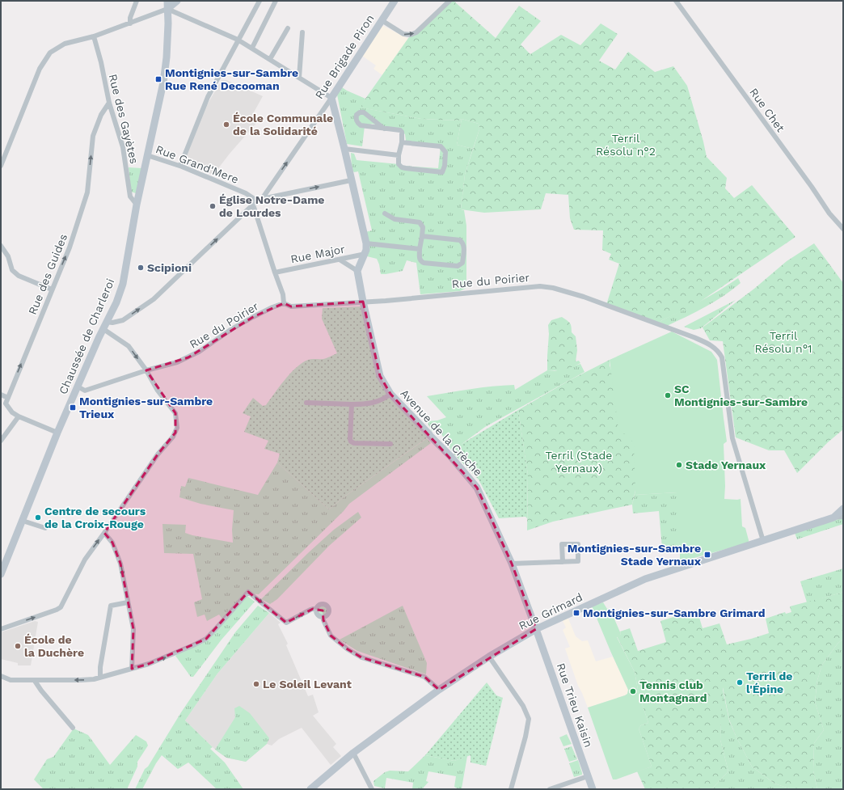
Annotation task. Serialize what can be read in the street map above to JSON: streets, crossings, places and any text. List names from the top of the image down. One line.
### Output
{"streets":{"street":["Rue Brigade Piron","Rue Chet","Rue des Gayètes","Rue Grand'Mere","Rue Major","Rue des Guides","Rue du Poirier","Chaussée de Charleroi","Avenue de la Crèche","Rue Grimard","Rue Trieu Kaisin"]},"crossings":[["Rue Brigade Piron","Rue Grand'Mere"],["Rue Brigade Piron","Chaussée de Charleroi"],["Rue des Gayètes","Rue des Guides"],["Rue des Gayètes","Chaussée de Charleroi"],["Rue Grand'Mere","Chaussée de Charleroi"],["Rue du Poirier","Chaussée de Charleroi"],["Rue du Poirier","Avenue de la Crèche"],["Rue du Poirier","Rue Grimard"],["Avenue de la Crèche","Rue Grimard"],["Avenue de la Crèche","Rue Trieu Kaisin"],["Rue Grimard","Rue Trieu Kaisin"]],"one_way":["Rue Brigade Piron","Rue des Guides"],"parks":["Terril Résolu n°2","Terril Résolu n°1","Terril (Stade Yernaux)"],"places":{"transit":["Montignies-sur-Sambre Rue René Decooman","Montignies-sur-Sambre Trieux","Montignies-sur-Sambre Stade Yernaux","Montignies-sur-Sambre Grimard"],"other":["École Communale de la Solidarité","Église Notre-Dame de Lourdes","Scipioni","SC Montignies-sur-Sambre","Stade Yernaux","Centre de secours de la Croix-Rouge","École de la Duchère","Terril de l'Épine","Le Soleil Levant","Tennis club Montagnard"]}}
